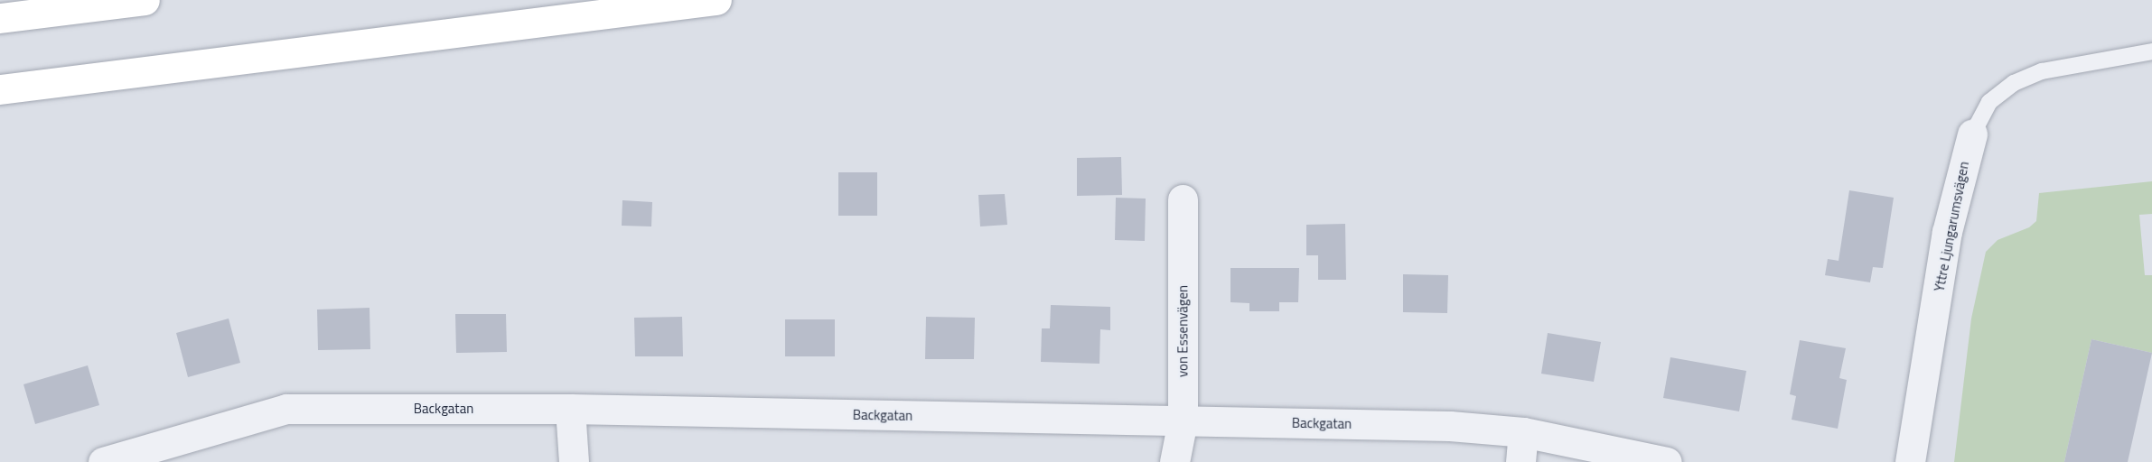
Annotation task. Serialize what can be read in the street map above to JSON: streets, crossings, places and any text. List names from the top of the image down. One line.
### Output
{"streets":{"street":["Yttre Ljungarumsvägen","von Essenvägen","Backgatan"]},"crossings":[["von Essenvägen","Backgatan"]]}
